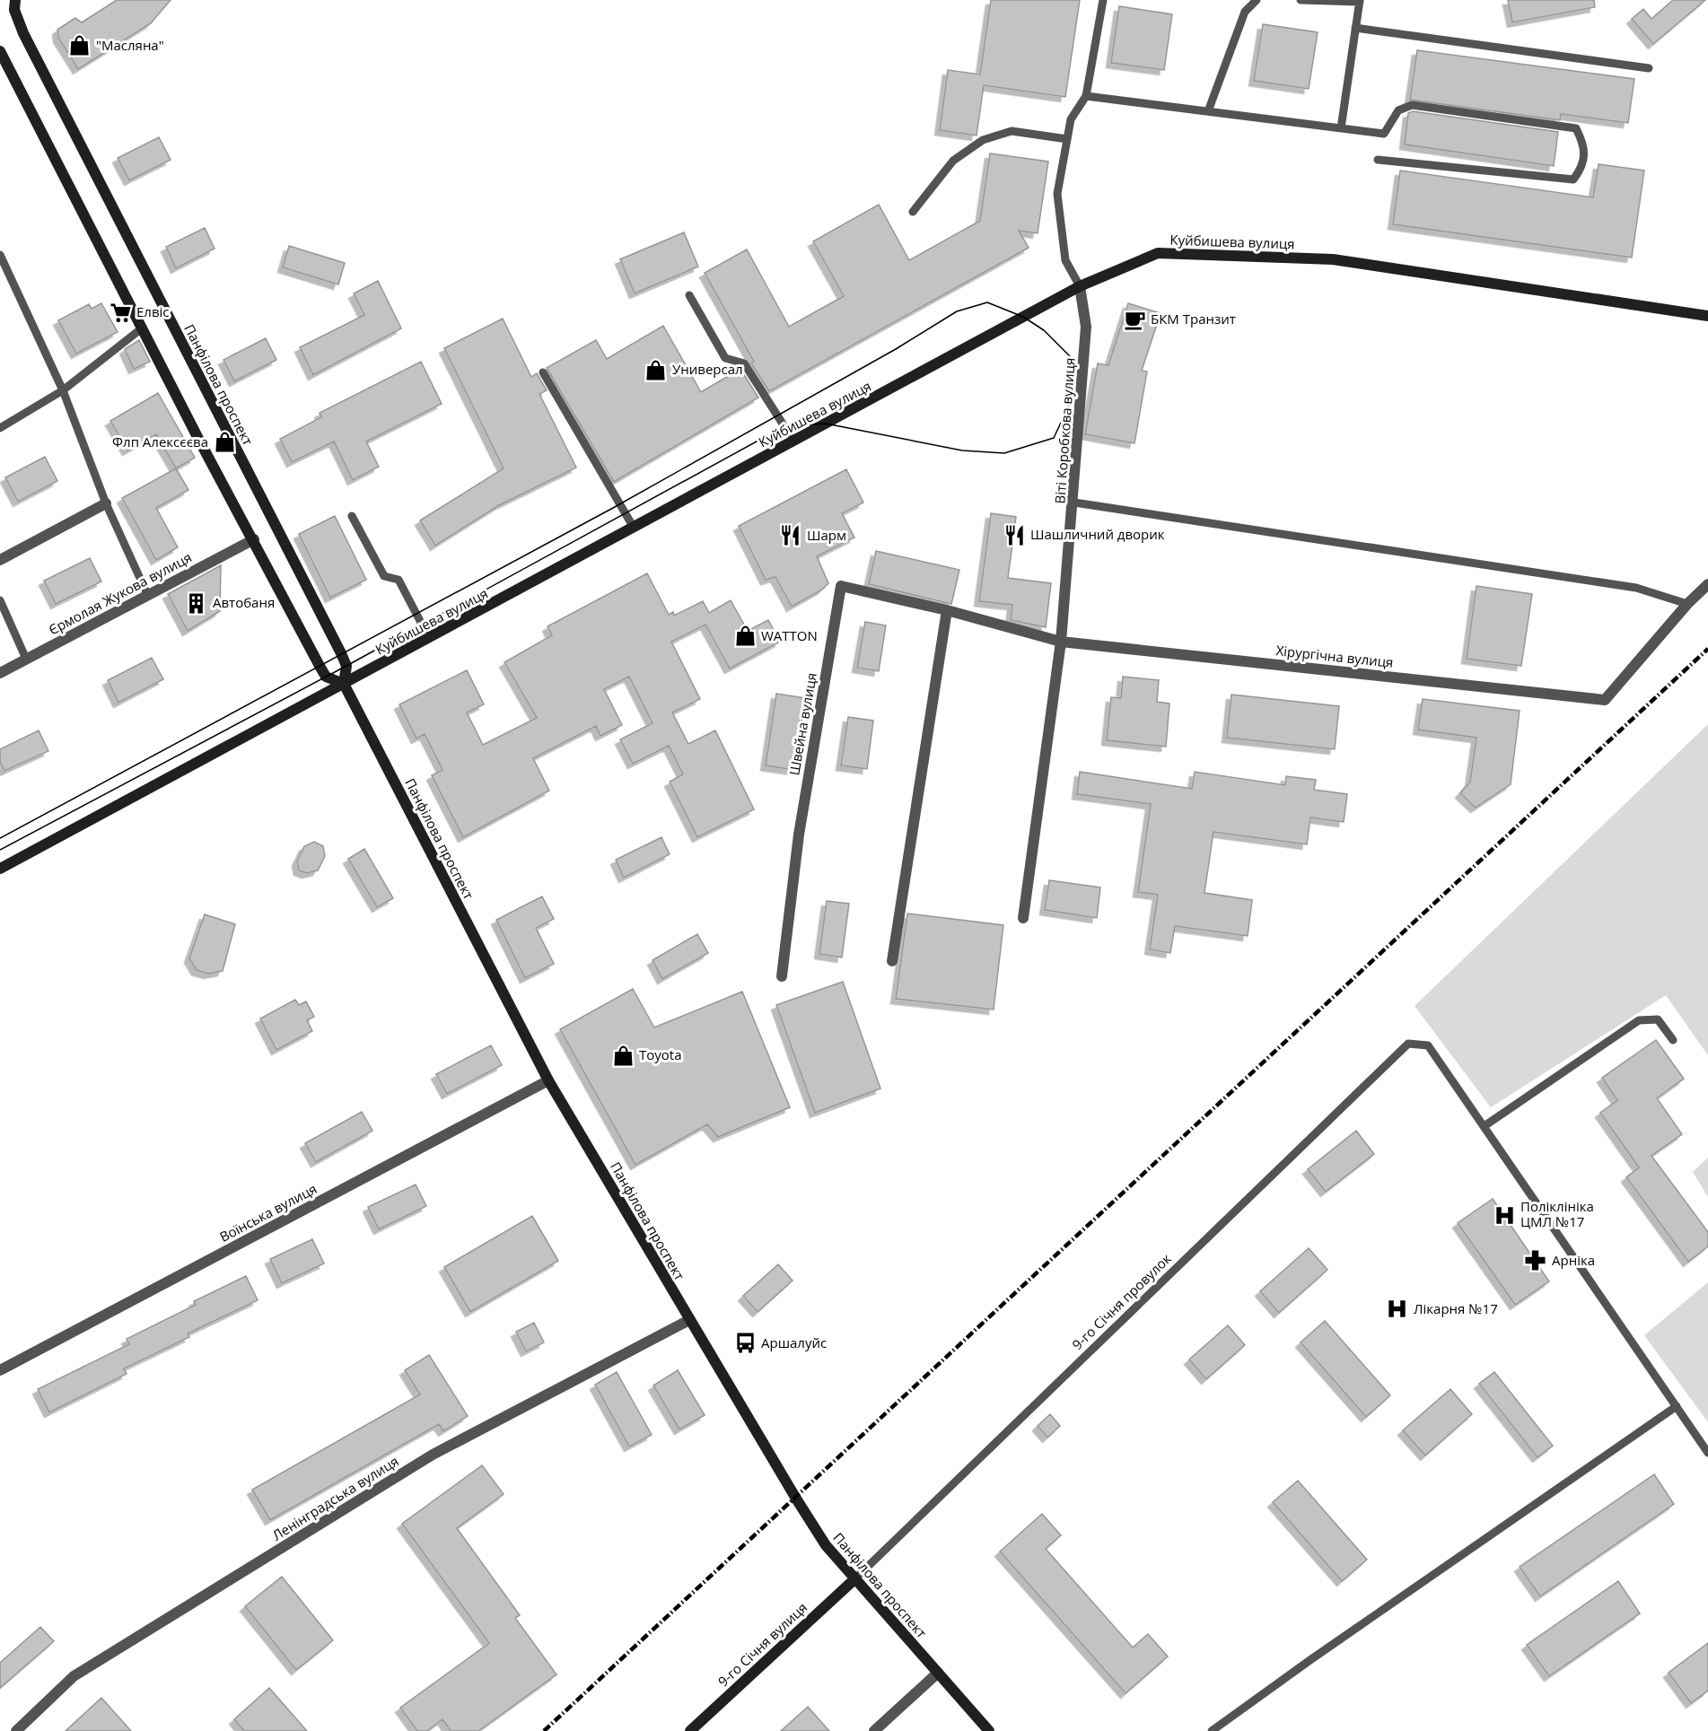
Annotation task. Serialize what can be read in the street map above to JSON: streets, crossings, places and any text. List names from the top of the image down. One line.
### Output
{"streets":{"main road":["Куйбишева вулиця","Панфілова проспект","9-го Січня вулиця"],"street":["Віті Коробкова вулиця","Єрмолая Жукова вулиця","Хірургічна вулиця","Швейна вулиця","Воїнська вулиця","Ленінградська вулиця"],"lane":["9-го Січня провулок"]},"crossings":[["Куйбишева вулиця","Панфілова проспект"],["Куйбишева вулиця","Віті Коробкова вулиця"],["Панфілова проспект","Воїнська вулиця"],["Панфілова проспект","9-го Січня провулок"],["Панфілова проспект","Ленінградська вулиця"],["Панфілова проспект","9-го Січня вулиця"],["Віті Коробкова вулиця","Хірургічна вулиця"],["Віті Коробкова вулиця","Швейна вулиця"],["Хірургічна вулиця","Швейна вулиця"],["9-го Січня провулок","9-го Січня вулиця"]],"places":{"shop":["\"Масляна\"","Универсал","Флп Алексєєва","WATTON","Toyota"],"supermarket":["Елвіс"],"cafe":["БКМ Транзит"],"restaurant":["Шашличний дворик","Шарм"],"building":["Автобаня"],"hospital":["Поліклініка ЦМЛ №17","Лікарня №17"],"pharmacy":["Арніка"],"bus stop":["Аршалуйс"]}}
